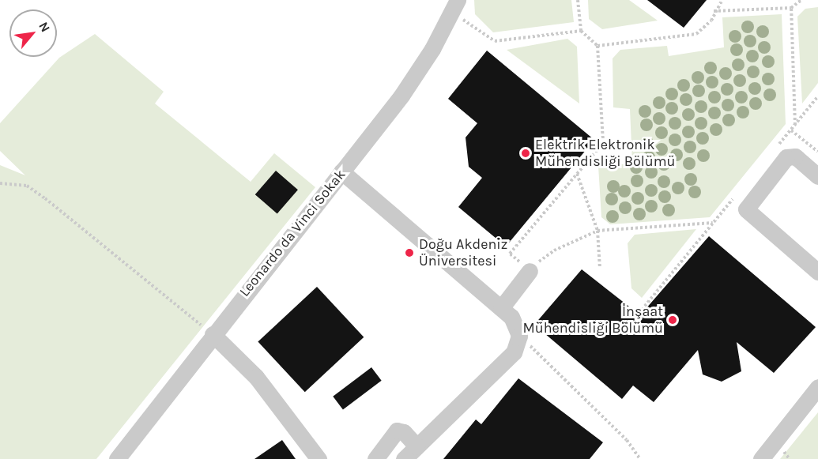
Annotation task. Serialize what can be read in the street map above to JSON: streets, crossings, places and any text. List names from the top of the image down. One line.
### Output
{"streets":{"street":["Leonardo da Vinci Sokak"]},"places":["Elektrik Elektronik Mühendisliği Bölümü","Doğu Akdeniz Üniversitesi","İnşaat Mühendisliği Bölümü"],"north":"top right"}
